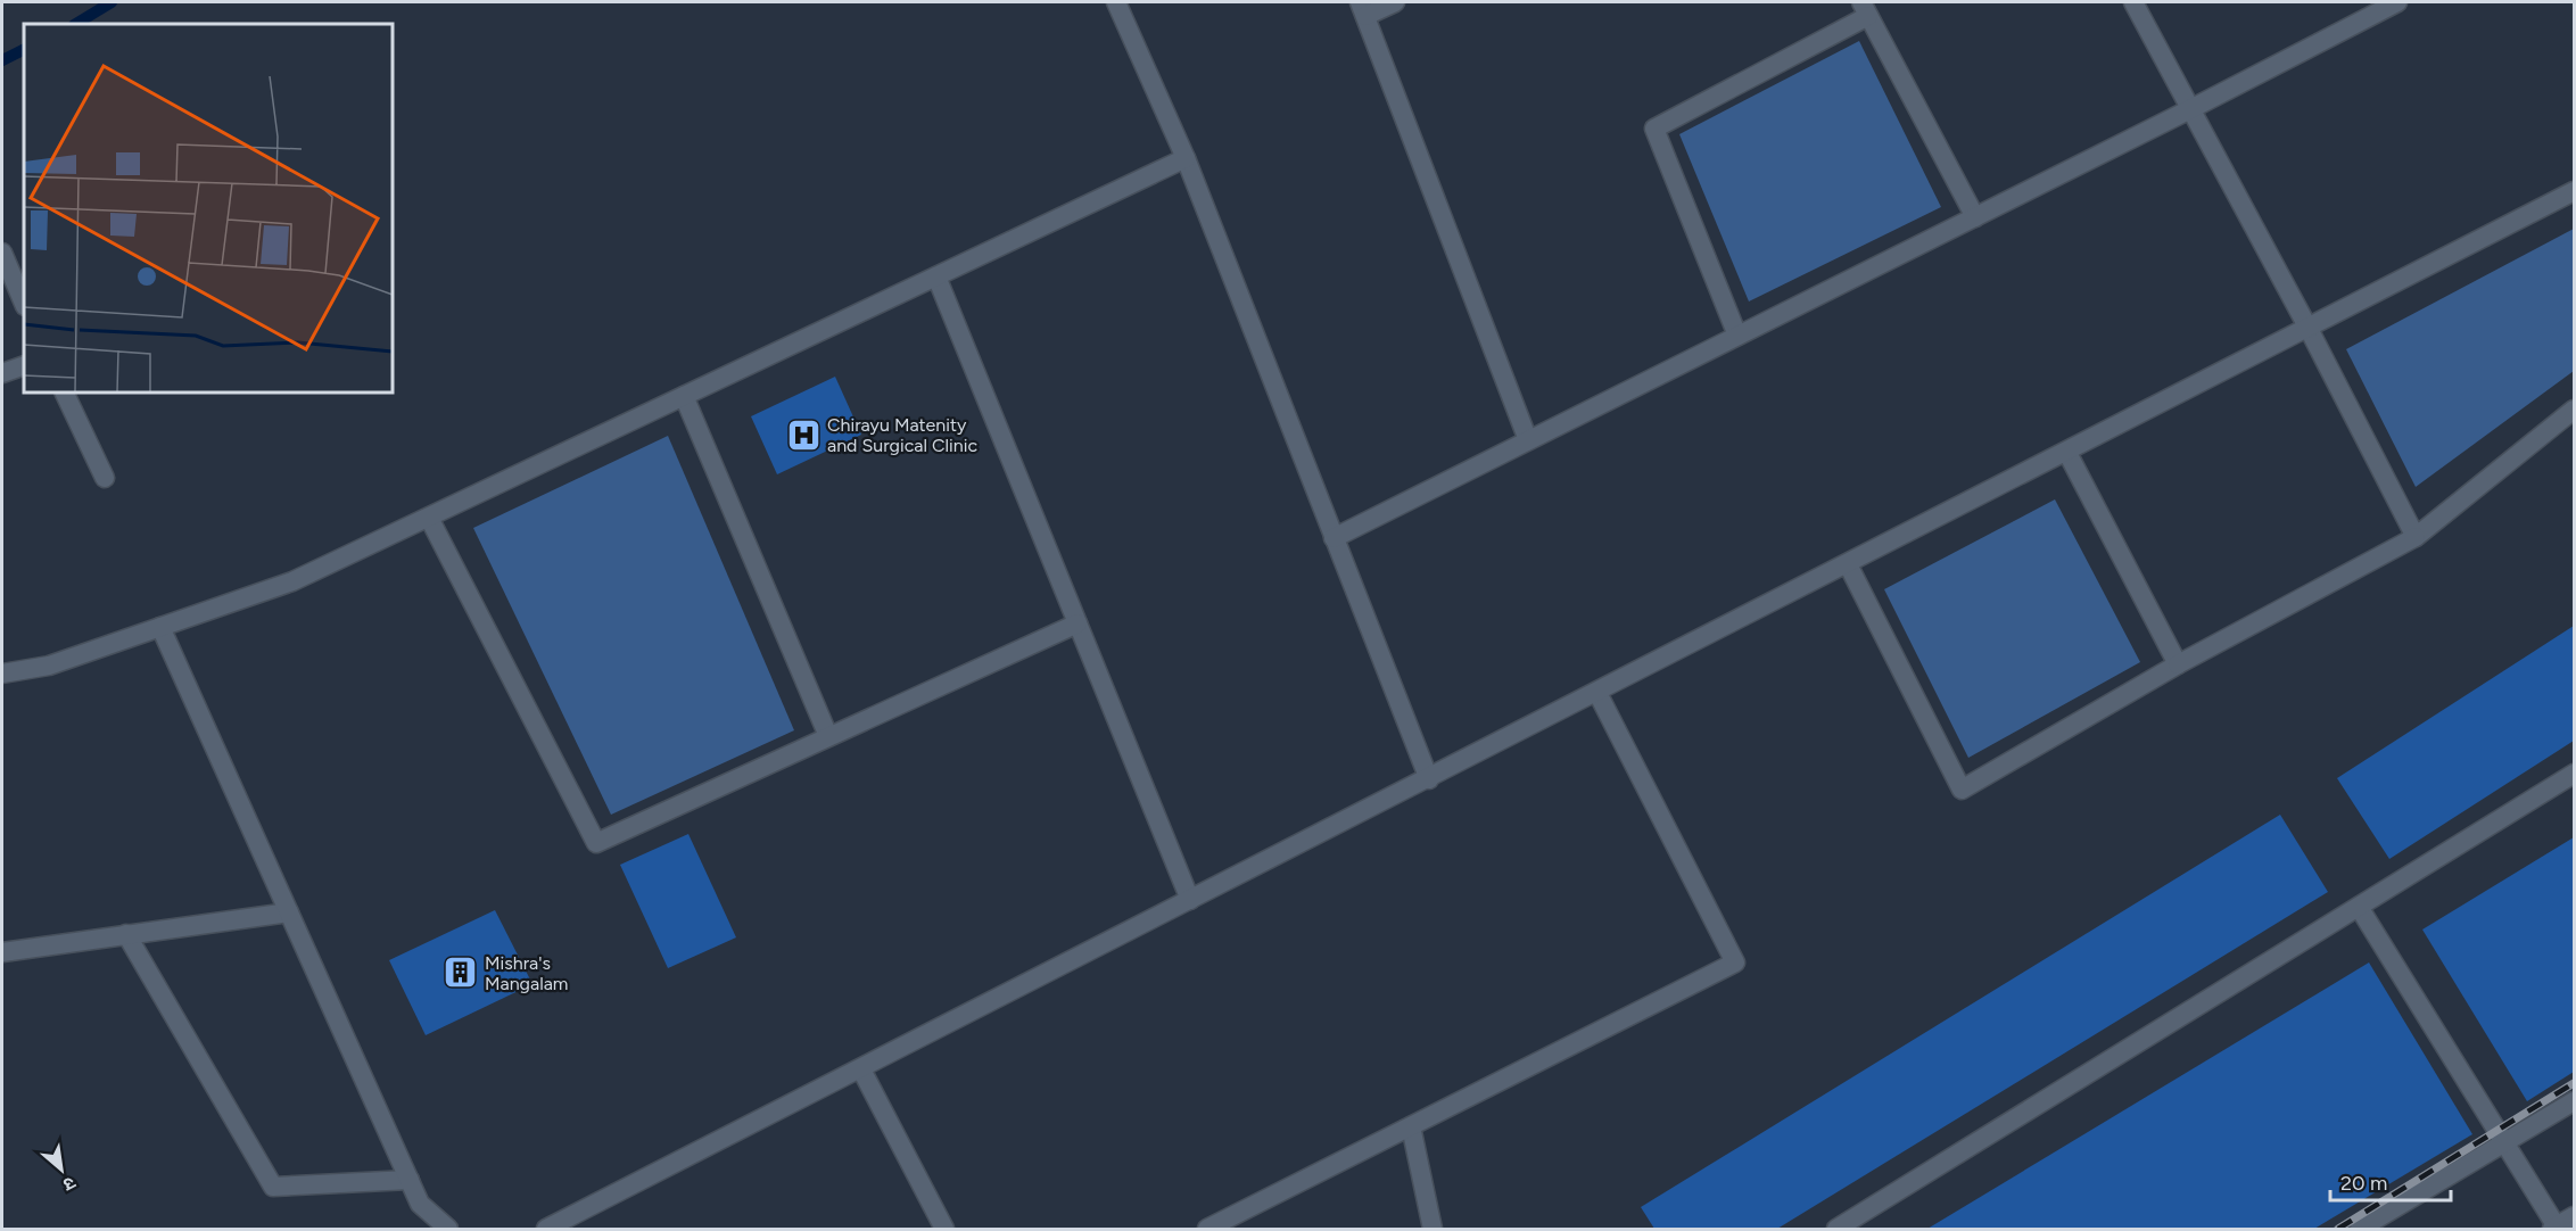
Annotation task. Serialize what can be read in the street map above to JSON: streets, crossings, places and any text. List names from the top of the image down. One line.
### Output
{"places":{"hospital":["Chirayu Matenity and Surgical Clinic"],"building":["Mishra's Mangalam"]},"scale_bar":"20 m","north":"bottom right"}
